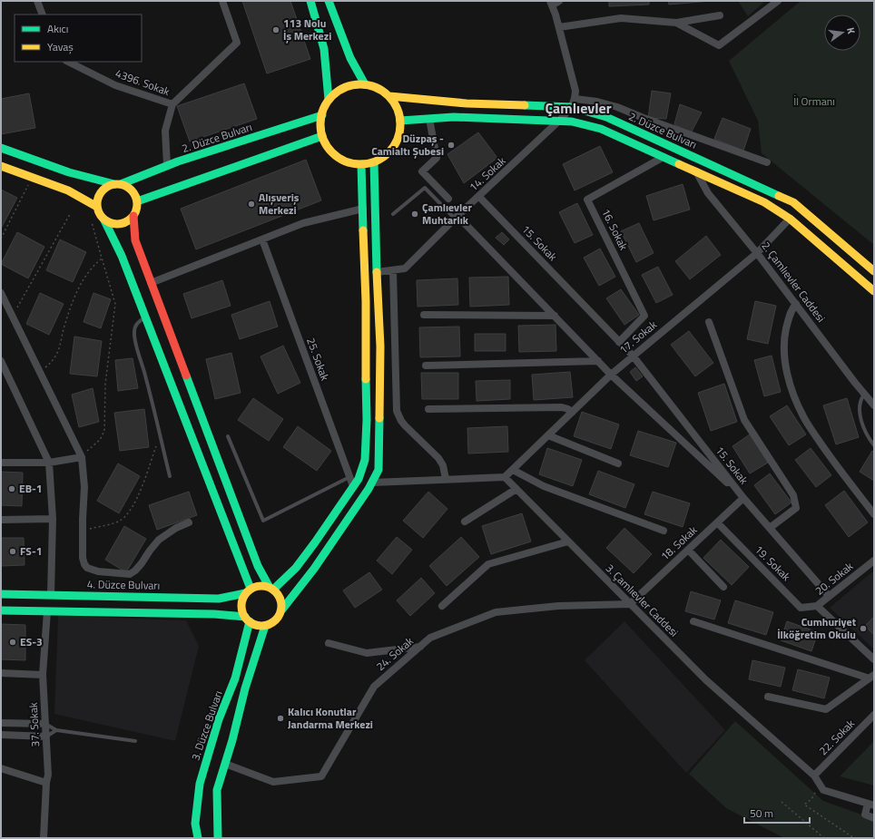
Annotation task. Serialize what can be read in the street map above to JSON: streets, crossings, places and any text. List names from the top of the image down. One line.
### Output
{"streets":{"main road":["2. Düzce Bulvarı","4. Düzce Bulvarı","3. Düzce Bulvarı"],"street":["4396. Sokak","14. Sokak","16. Sokak","15. Sokak","2. Çamlıevler Caddesi","17. Sokak","25. Sokak","18. Sokak","19. Sokak","20. Sokak","3. Çamlıevler Caddesi","24. Sokak","37. Sokak","22. Sokak"]},"crossings":[["2. Düzce Bulvarı","14. Sokak"],["14. Sokak","15. Sokak"],["16. Sokak","15. Sokak"],["15. Sokak","17. Sokak"],["15. Sokak","18. Sokak"],["2. Çamlıevler Caddesi","17. Sokak"],["17. Sokak","3. Çamlıevler Caddesi"],["18. Sokak","19. Sokak"],["18. Sokak","3. Çamlıevler Caddesi"],["18. Sokak","24. Sokak"],["19. Sokak","20. Sokak"],["4. Düzce Bulvarı","3. Düzce Bulvarı"],["3. Çamlıevler Caddesi","24. Sokak"],["3. Çamlıevler Caddesi","22. Sokak"]],"districts":["Çamlıevler"],"parks":["İl Ormanı"],"places":["113 Nolu İş Merkezi","Düzpaş - Camialtı Şubesi","Alışveriş Merkezi","Çamlıevler Muhtarlık","EB-1","FS-1","Cumhuriyet İlköğretim Okulu","ES-3","Kalıcı Konutlar Jandarma Merkezi"],"legend":["Akıcı","Yavaş"],"scale_bar":"50 m","north":"right"}
